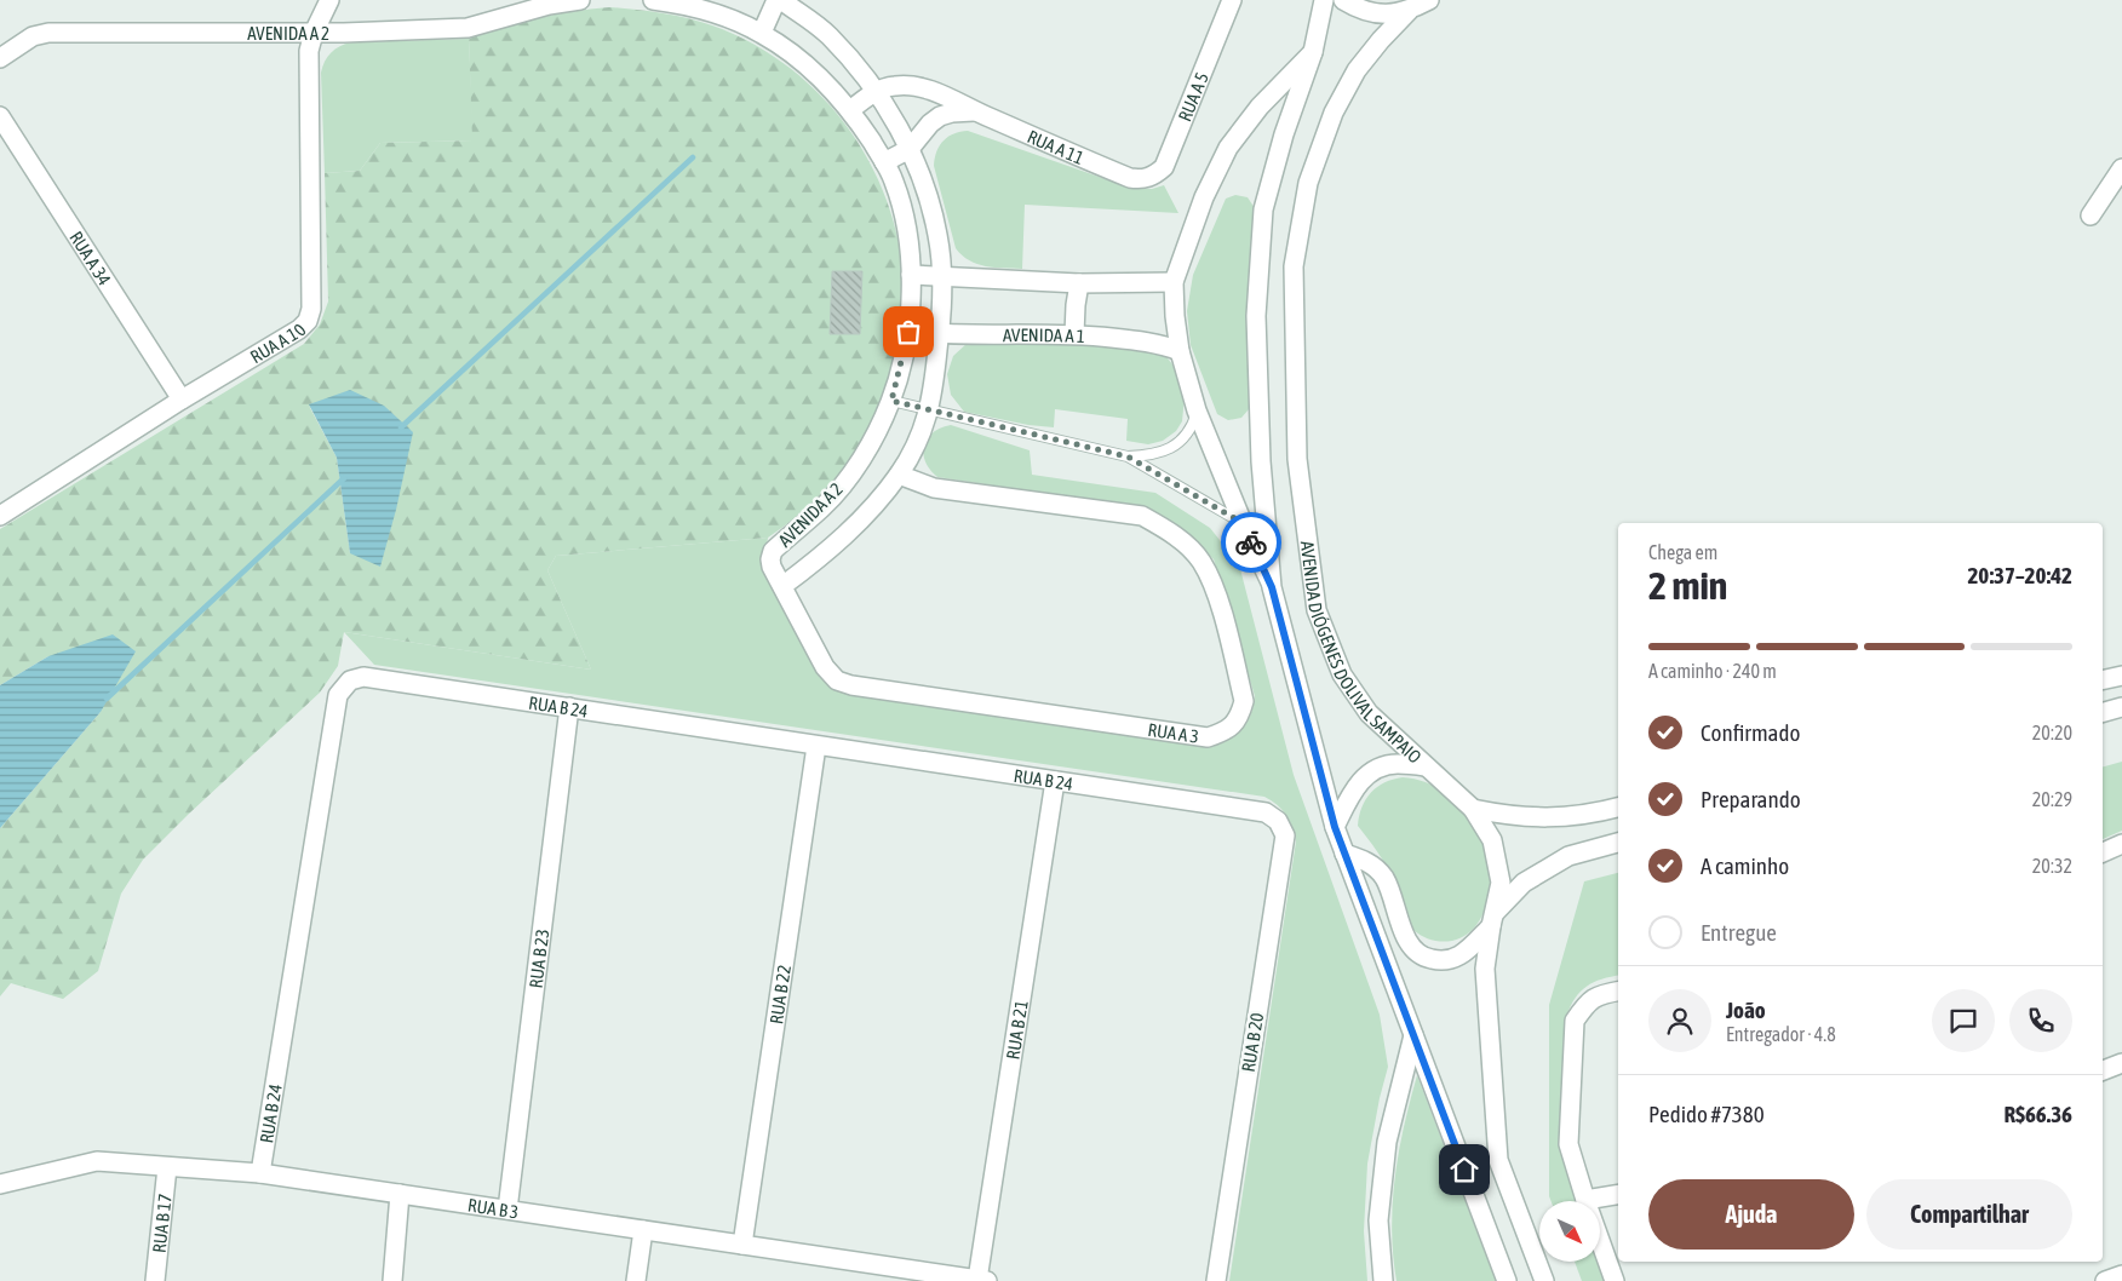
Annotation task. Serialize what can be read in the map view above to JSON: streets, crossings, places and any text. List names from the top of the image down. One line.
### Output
{"streets":{"street":["AVENIDA A 2","RUA A 5","RUA A 11","RUA A 34","AVENIDA A 1","RUA A 10","AVENIDA DIÓGENES DOLIVAL SAMPAIO","RUA B 24","RUA A 3","RUA B 23","RUA B 22","RUA B 21","RUA B 20","RUA B 3","RUA B 17"]},"crossings":[["AVENIDA A 2","RUA A 11"],["AVENIDA A 2","AVENIDA A 1"],["AVENIDA A 2","RUA A 10"],["AVENIDA A 2","RUA A 3"],["RUA A 5","RUA A 11"],["RUA A 34","RUA A 10"],["RUA B 24","RUA B 23"],["RUA B 24","RUA B 22"],["RUA B 24","RUA B 21"],["RUA B 24","RUA B 20"],["RUA B 24","RUA B 3"],["RUA B 23","RUA B 3"],["RUA B 22","RUA B 3"],["RUA B 21","RUA B 3"],["RUA B 3","RUA B 17"]],"north":"bottom right","page":{"heading":["2 min","Chega em","20:37–20:42"],"panel":["João","Entregador · 4.8","Pedido #7380","R$66.36"],"bar":"A caminho · 240 m","list":[["Confirmado","20:20"],["Preparando","20:29"],["A caminho","20:32"],"Entregue"],"buttons":["Ajuda","Compartilhar"]}}
